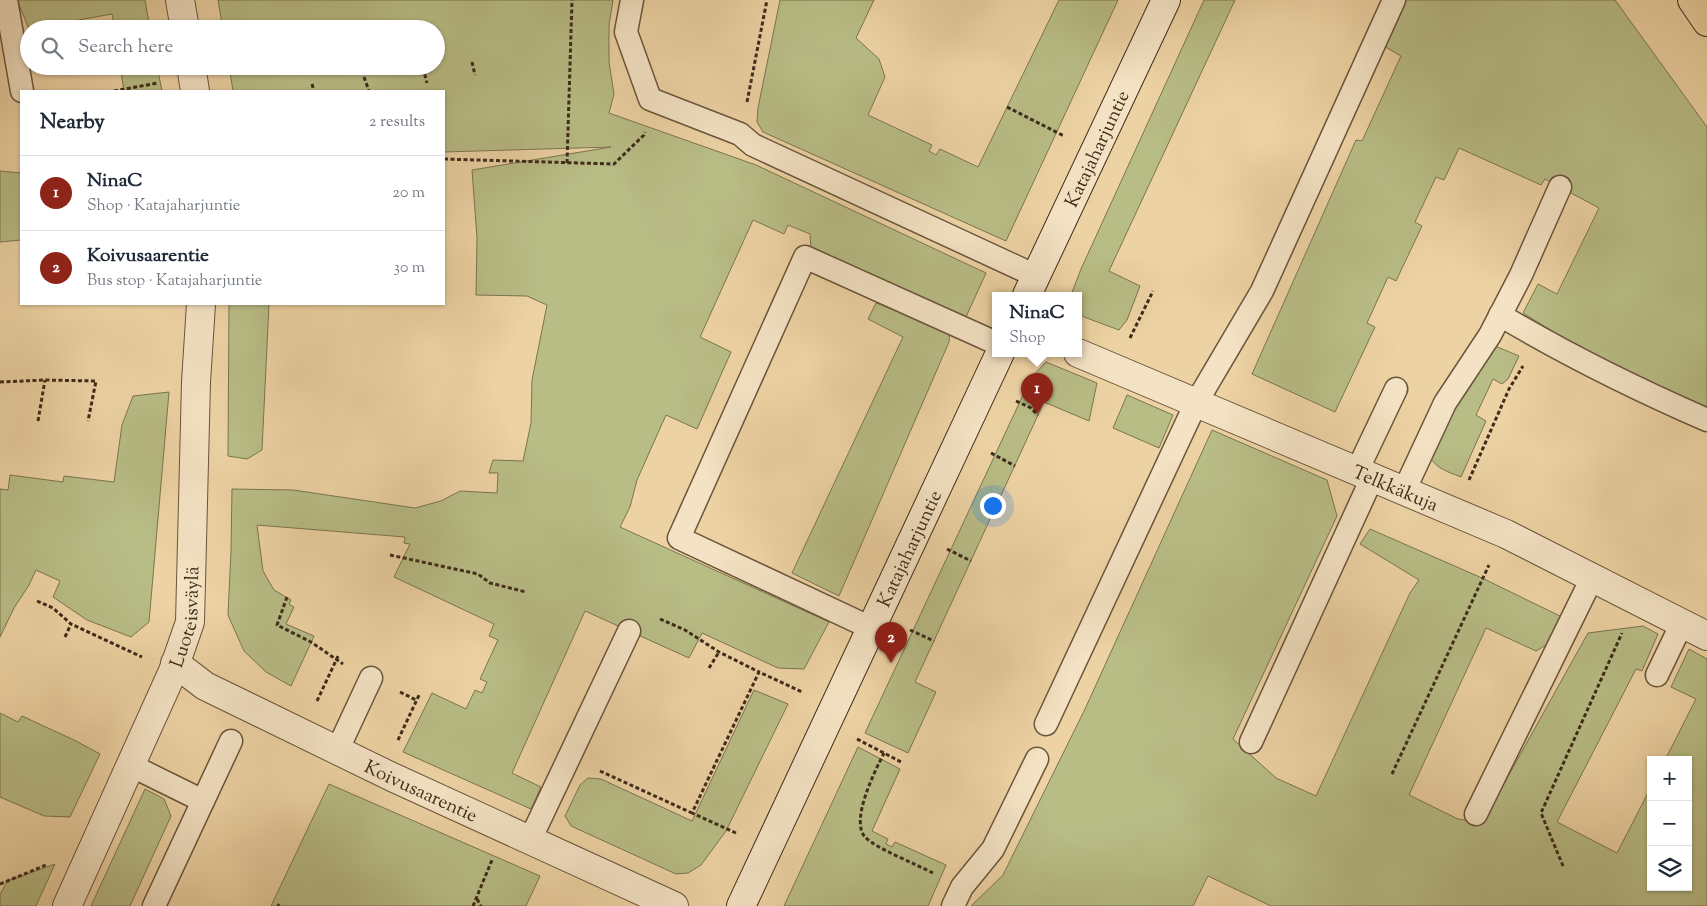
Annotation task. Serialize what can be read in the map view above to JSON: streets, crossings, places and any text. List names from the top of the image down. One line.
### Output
{"streets":{"street":["Katajaharjuntie","Telkkäkuja","Luoteisväylä","Koivusaarentie"]},"crossings":[["Luoteisväylä","Koivusaarentie"]],"page":{"search":"Search here","heading":["Nearby","2 results"],"list":[{"mark":"1","name":"NinaC","note":"Shop · Katajaharjuntie","value":"20 m"},{"mark":"2","name":"Koivusaarentie","note":"Bus stop · Katajaharjuntie","value":"30 m"}],"popup":["NinaC","Shop"],"pins":["1","2"],"map_buttons":["+","−"]}}
